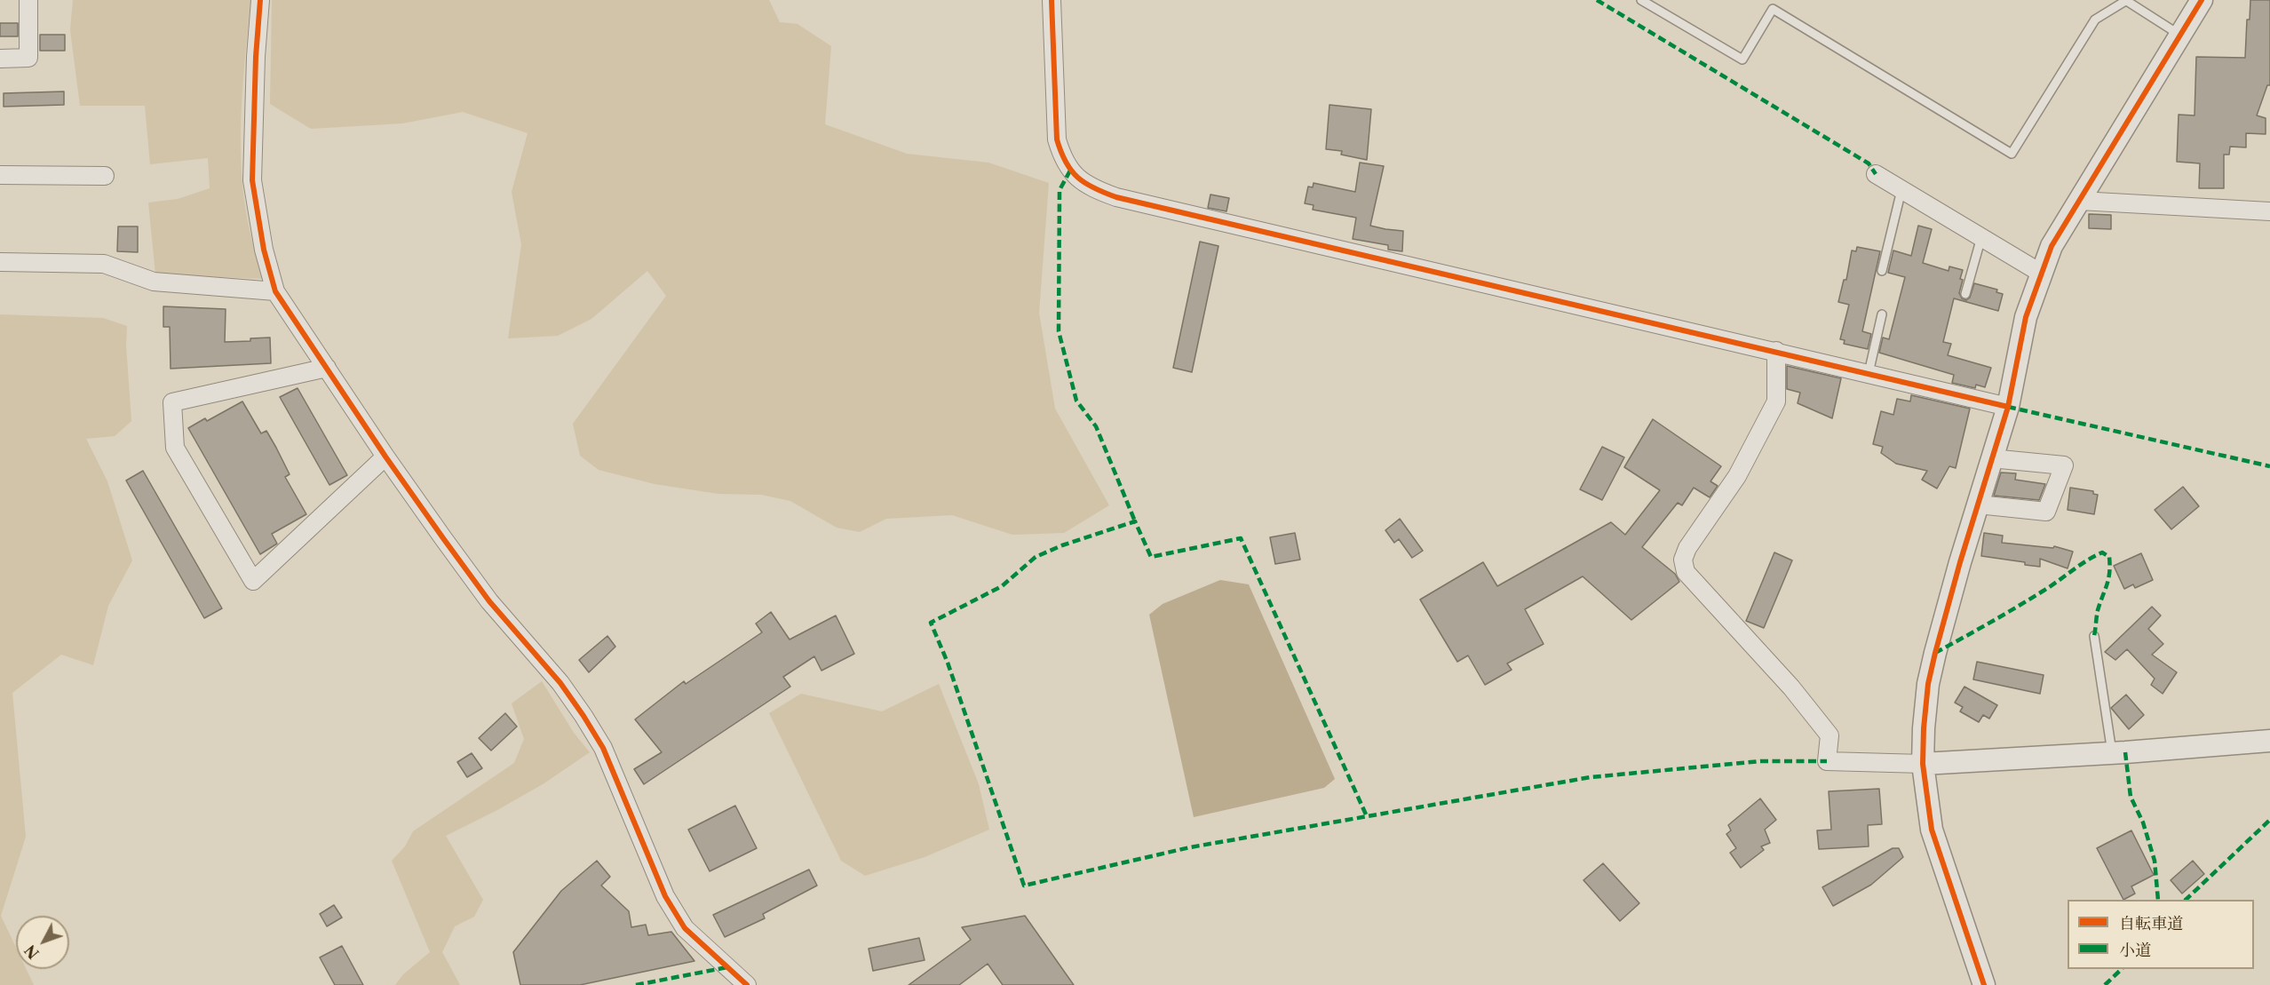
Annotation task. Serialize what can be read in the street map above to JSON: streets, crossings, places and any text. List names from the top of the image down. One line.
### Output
{"legend":["自転車道","小道"],"north":"bottom left"}
